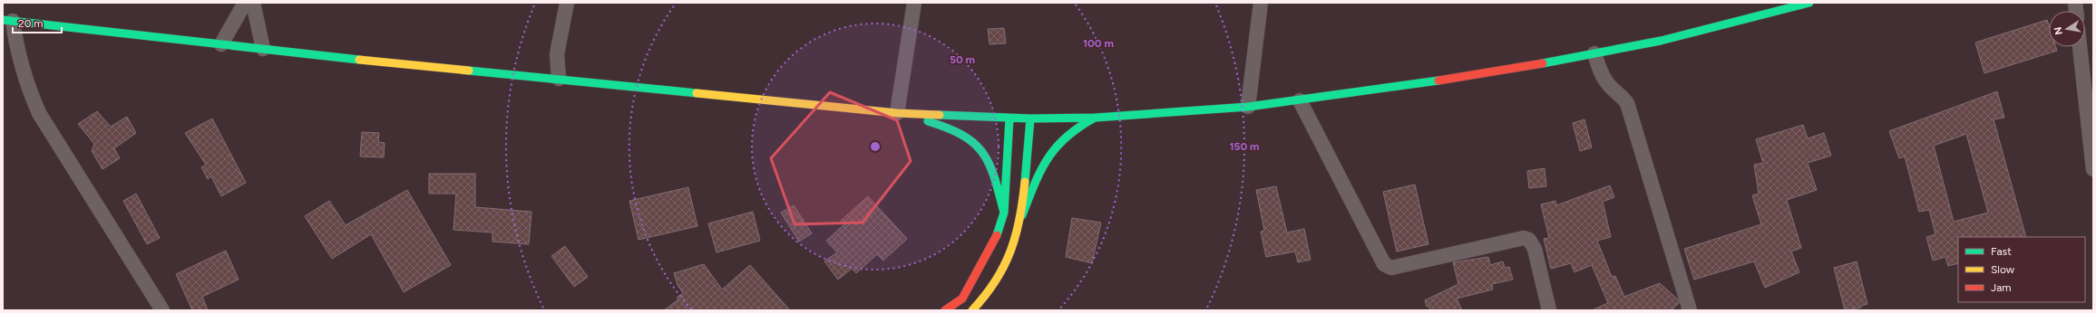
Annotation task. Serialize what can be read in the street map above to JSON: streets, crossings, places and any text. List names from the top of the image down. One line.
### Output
{"legend":["Fast","Slow","Jam"],"scale_bar":"20 m","north":"left","rings":["100 m","50 m","150 m"]}
